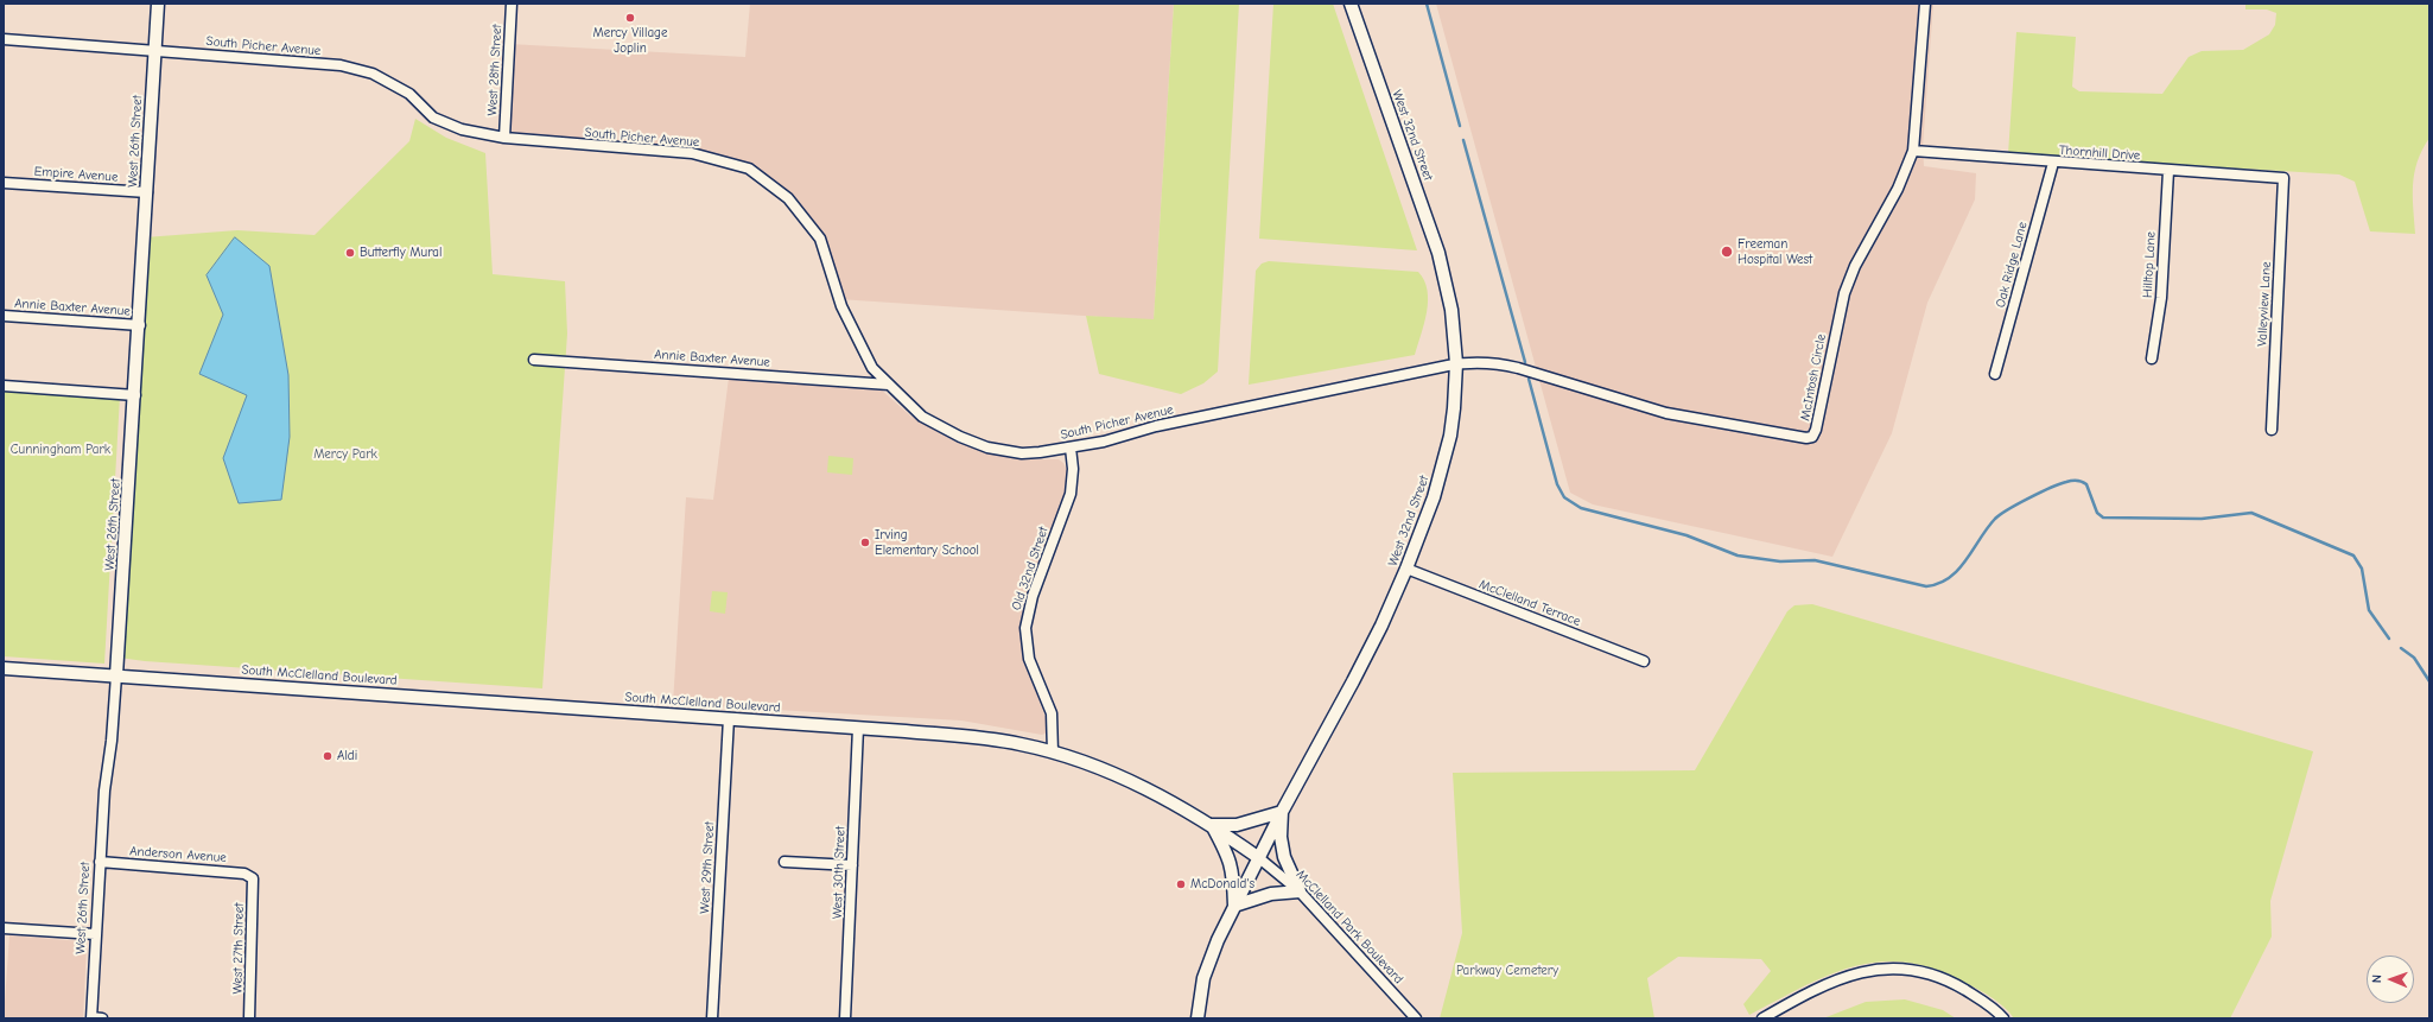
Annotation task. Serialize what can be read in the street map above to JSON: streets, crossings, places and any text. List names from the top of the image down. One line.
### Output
{"streets":{"main road":["West 32nd Street","West 26th Street","South McClelland Boulevard"],"street":["South Picher Avenue","West 28th Street","Thornhill Drive","Empire Avenue","Oak Ridge Lane","Hilltop Lane","Valleyview Lane","Annie Baxter Avenue","McIntosh Circle","Old 32nd Street","McClelland Terrace","Anderson Avenue","West 29th Street","West 30th Street","McClelland Park Boulevard","West 27th Street"]},"crossings":[["South Picher Avenue","West 28th Street"],["South Picher Avenue","West 32nd Street"],["South Picher Avenue","West 26th Street"],["South Picher Avenue","Annie Baxter Avenue"],["South Picher Avenue","McIntosh Circle"],["South Picher Avenue","Old 32nd Street"],["West 32nd Street","McIntosh Circle"],["West 32nd Street","McClelland Terrace"],["West 32nd Street","South McClelland Boulevard"],["West 32nd Street","McClelland Park Boulevard"],["West 26th Street","Empire Avenue"],["West 26th Street","Annie Baxter Avenue"],["West 26th Street","South McClelland Boulevard"],["West 26th Street","Anderson Avenue"],["Thornhill Drive","Oak Ridge Lane"],["Thornhill Drive","Hilltop Lane"],["Thornhill Drive","Valleyview Lane"],["Thornhill Drive","McIntosh Circle"],["Old 32nd Street","South McClelland Boulevard"],["South McClelland Boulevard","West 29th Street"],["South McClelland Boulevard","West 30th Street"],["South McClelland Boulevard","McClelland Park Boulevard"],["Anderson Avenue","West 27th Street"]],"parks":["Cunningham Park","Mercy Park","Parkway Cemetery"],"places":["Mercy Village Joplin","Freeman Hospital West","Butterfly Mural","Irving Elementary School","Aldi","McDonald's"],"north":"left"}
